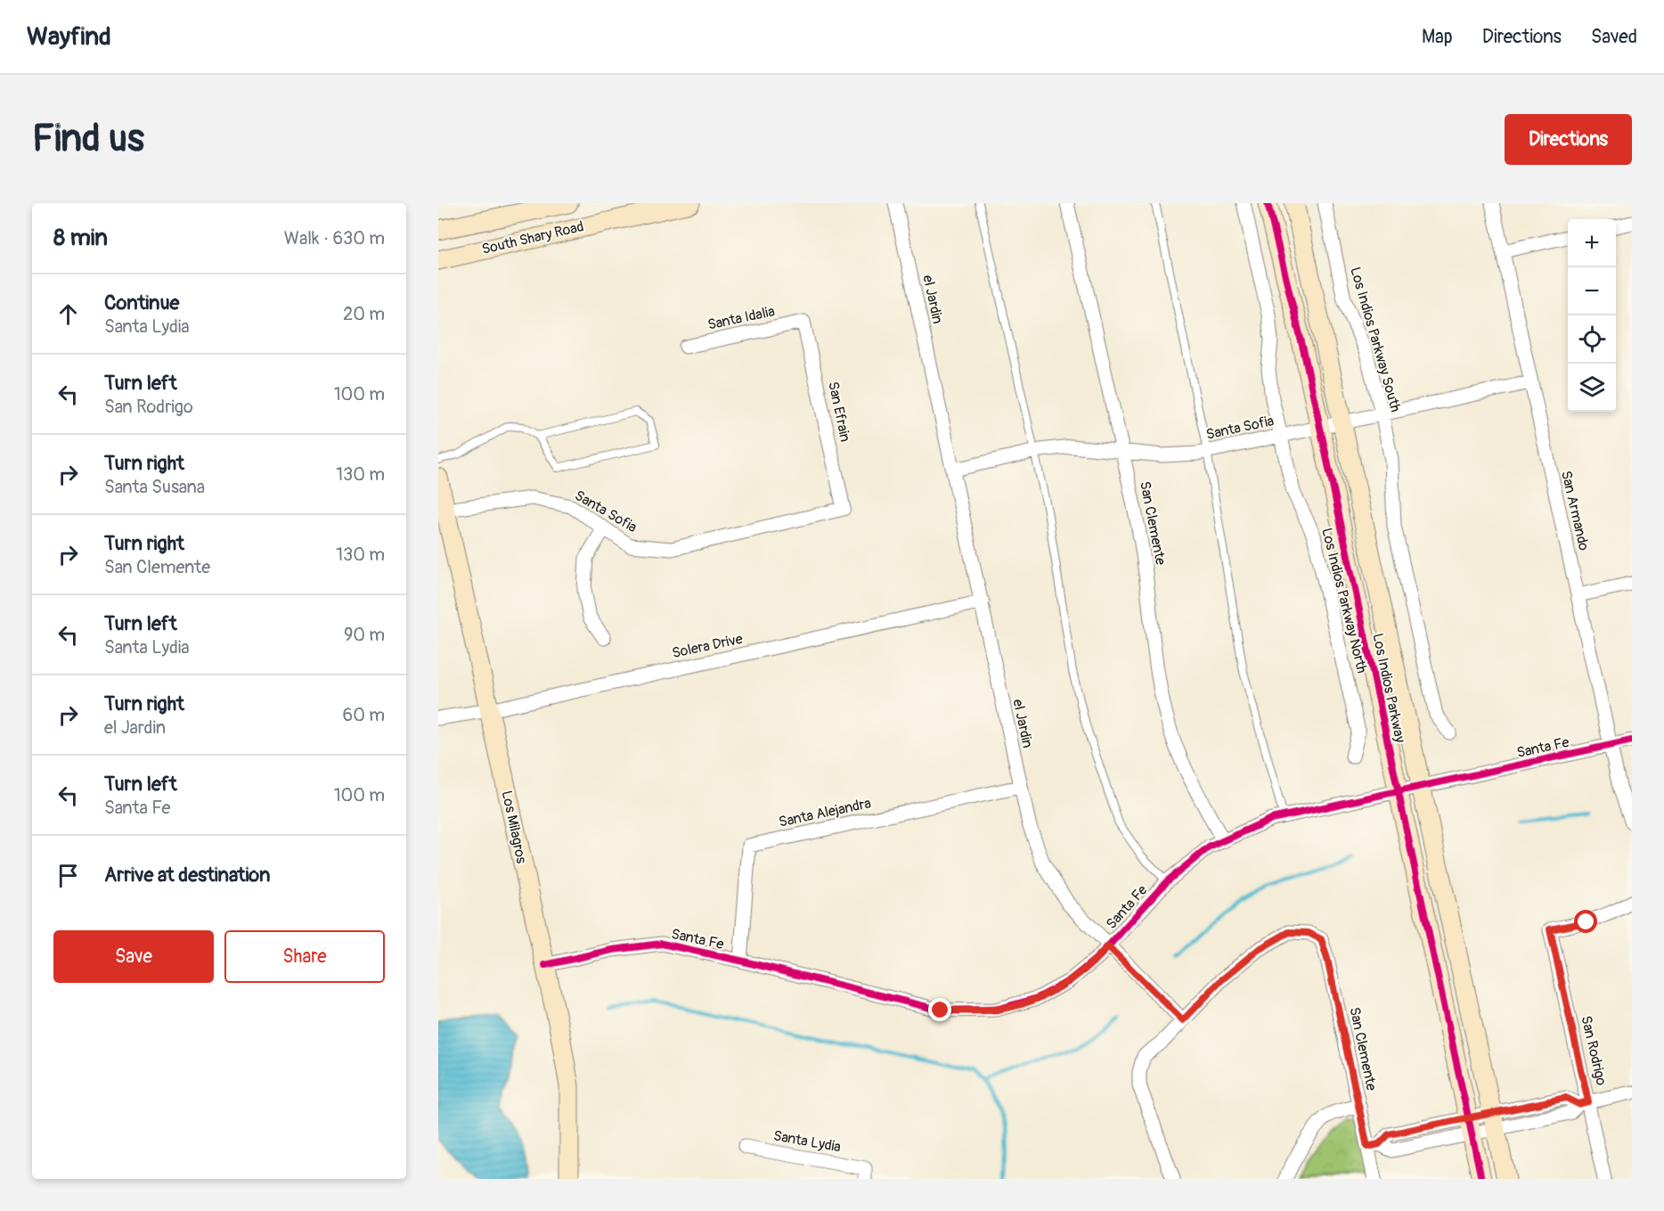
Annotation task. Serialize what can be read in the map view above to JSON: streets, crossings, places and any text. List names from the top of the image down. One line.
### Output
{"streets":{"street":["South Shary Road","el Jardin","Santa Idalia","Los Indios Parkway South","San Efrain","Santa Sofia","San Armando","San Clemente","Los Indios Parkway North","Solera Drive","Los Indios Parkway","Santa Fe","Santa Alejandra","Los Milagros","San Rodrigo","Santa Lydia"]},"crossings":[["el Jardin","Santa Sofia"],["el Jardin","San Clemente"],["el Jardin","Solera Drive"],["el Jardin","Santa Fe"],["el Jardin","Santa Alejandra"],["Santa Idalia","San Efrain"],["Los Indios Parkway South","Santa Sofia"],["San Efrain","Santa Sofia"],["Santa Sofia","San Armando"],["Santa Sofia","San Clemente"],["Santa Sofia","Los Indios Parkway North"],["Santa Sofia","Los Indios Parkway"],["Santa Sofia","Los Milagros"],["San Armando","Santa Fe"],["San Clemente","Santa Fe"],["Solera Drive","Los Milagros"],["Los Indios Parkway","Santa Fe"],["Santa Fe","Santa Alejandra"],["Santa Fe","Los Milagros"]],"page":{"header":"Wayfind","nav":["Map","Directions","Saved"],"buttons":["Directions",["Save","Share"]],"title":"Find us","heading":["8 min","Walk · 630 m"],"map_buttons":["+","−"],"list":[["Continue","Santa Lydia","20 m"],["Turn left","San Rodrigo","100 m"],["Turn right","Santa Susana","130 m"],["Turn right","San Clemente","130 m"],["Turn left","Santa Lydia","90 m"],["Turn right","el Jardin","60 m"],["Turn left","Santa Fe","100 m"],"Arrive at destination"]}}
